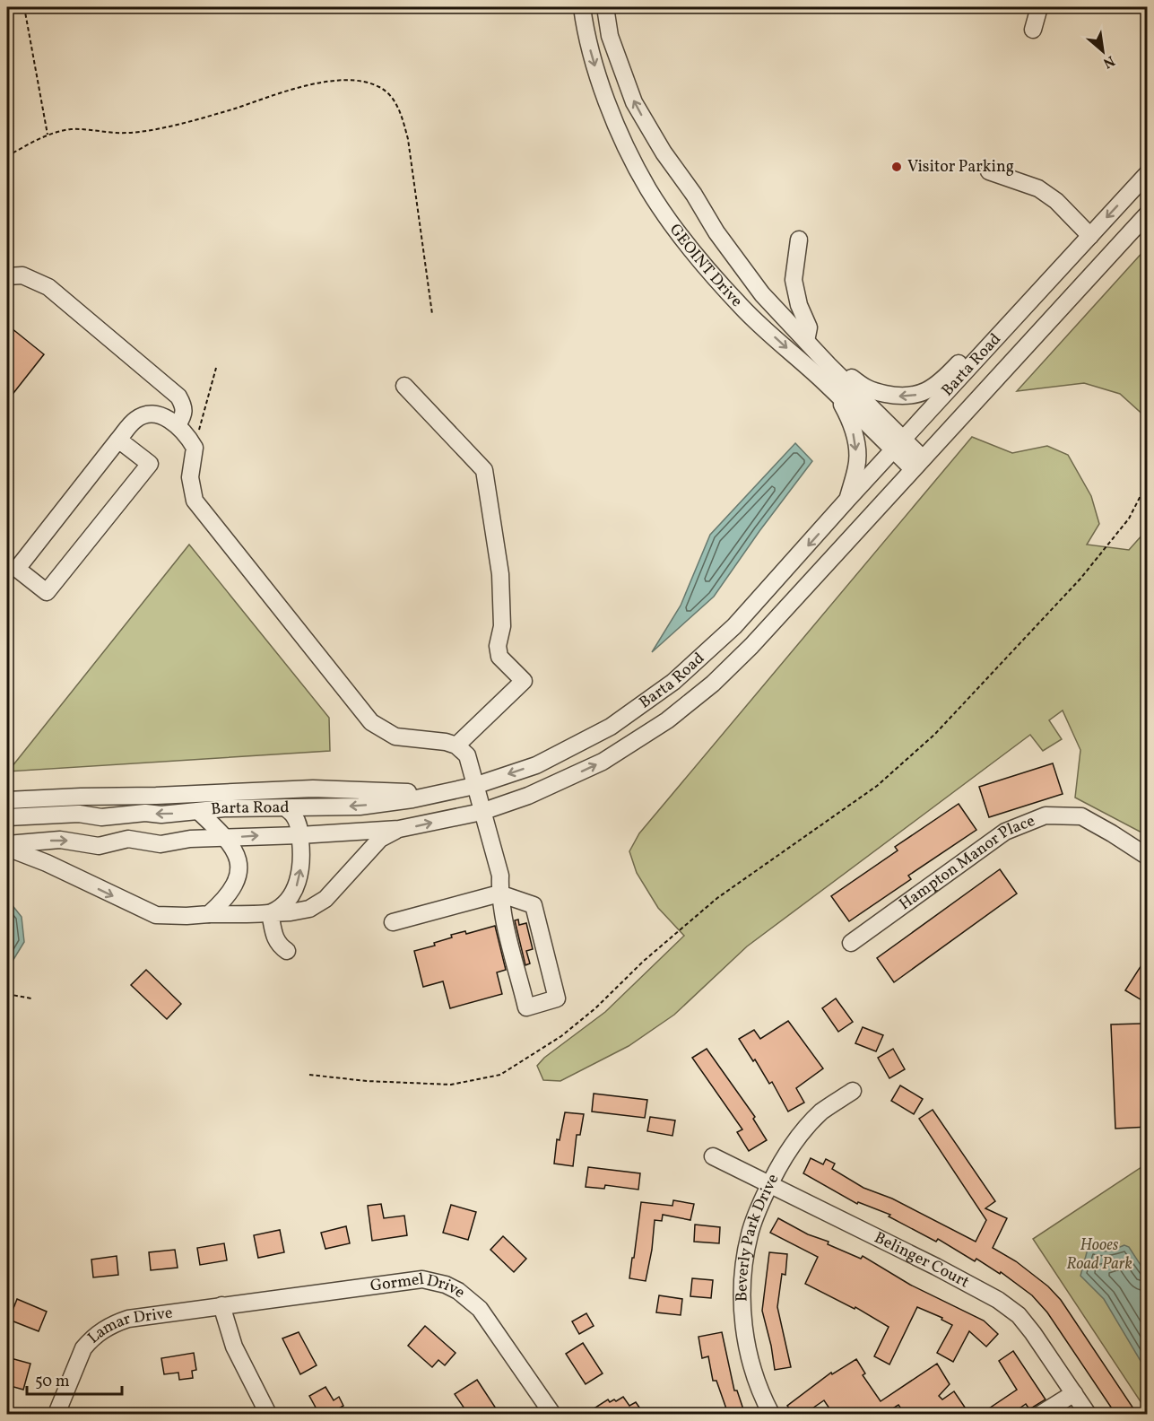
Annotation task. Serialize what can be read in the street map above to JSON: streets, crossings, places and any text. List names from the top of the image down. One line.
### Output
{"streets":{"street":["GEOINT Drive","Barta Road","Hampton Manor Place","Beverly Park Drive","Belinger Court","Gormel Drive","Lamar Drive"]},"crossings":[["GEOINT Drive","Barta Road"],["Beverly Park Drive","Belinger Court"],["Gormel Drive","Lamar Drive"]],"parks":["Hooes Road Park"],"places":["Visitor Parking"],"scale_bar":"50 m","north":"bottom right"}
